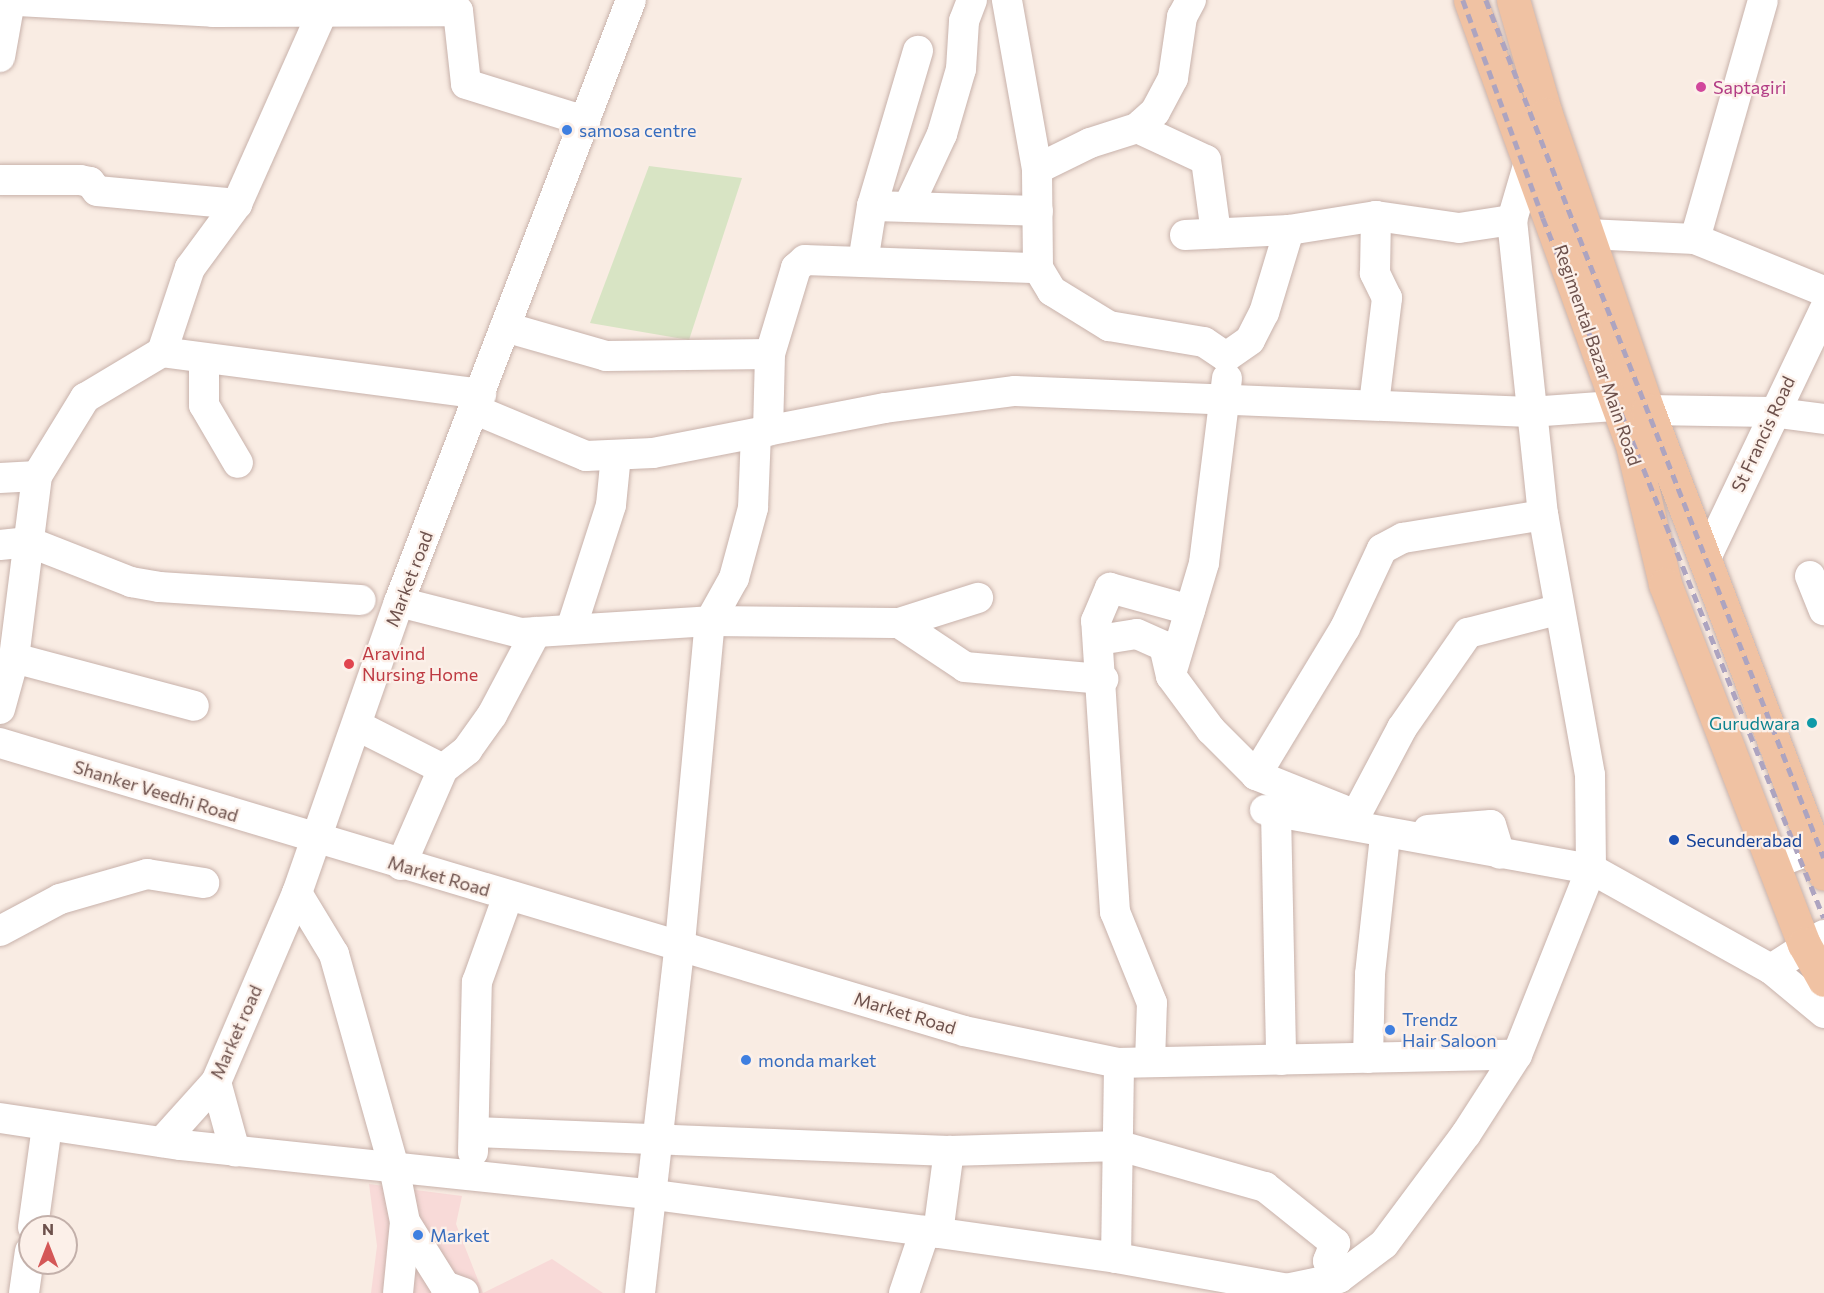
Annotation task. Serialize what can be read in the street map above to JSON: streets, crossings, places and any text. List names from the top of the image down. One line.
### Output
{"streets":{"main road":["Regimental Bazar Main Road"],"street":["St Francis Road","Market road","Shanker Veedhi Road","Market Road"]},"crossings":[["Regimental Bazar Main Road","St Francis Road"],["Market road","Shanker Veedhi Road"],["Market road","Market Road"],["Shanker Veedhi Road","Market Road"]],"places":["Saptagiri","samosa centre","Aravind Nursing Home","Gurudwara","Secunderabad","Trendz Hair Saloon","monda market","Market"],"north":"top"}
